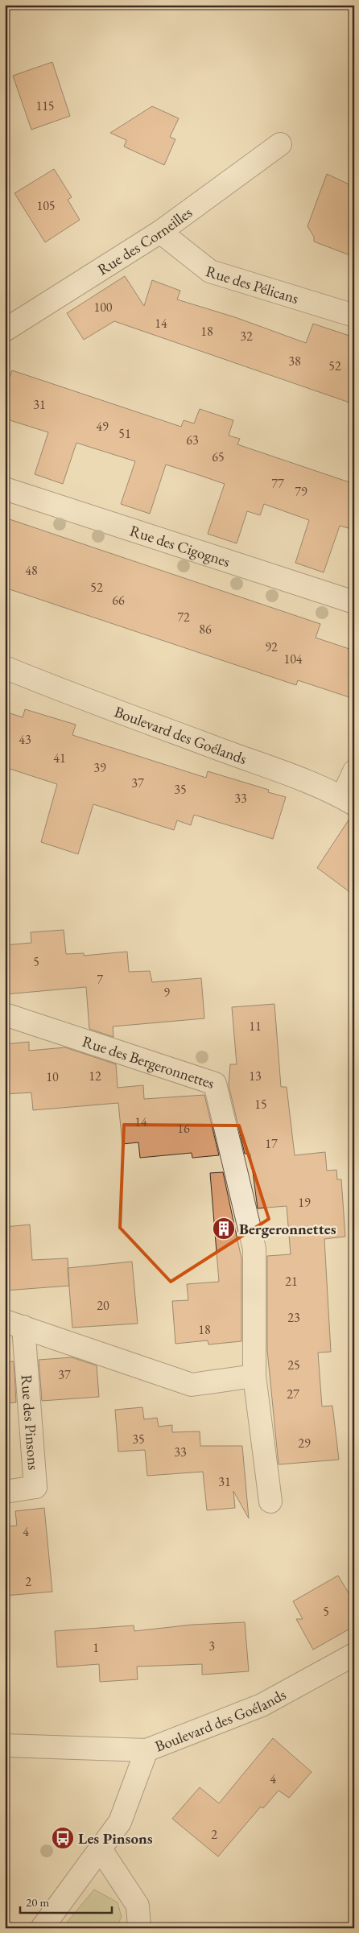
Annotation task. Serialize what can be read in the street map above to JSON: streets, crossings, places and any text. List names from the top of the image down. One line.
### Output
{"streets":{"street":["Rue des Corneilles","Rue des Pélicans","Rue des Cigognes","Boulevard des Goélands","Rue des Bergeronnettes","Rue des Pinsons"]},"crossings":[["Rue des Corneilles","Rue des Pélicans"]],"places":{"building":["Bergeronnettes"],"bus stop":["Les Pinsons"]},"house_numbers":["115","105","100","14","18","32","38","52","31","49","51","63","65","77","79","48","52","66","72","86","92","104","43","41","39","37","35","33","5","7","9","11","12","13","10","15","14","16","17","19","21","20","23","18","25","37","27","35","29","33","31","4","2","5","3","1","4","2"],"scale_bar":"20 m"}
